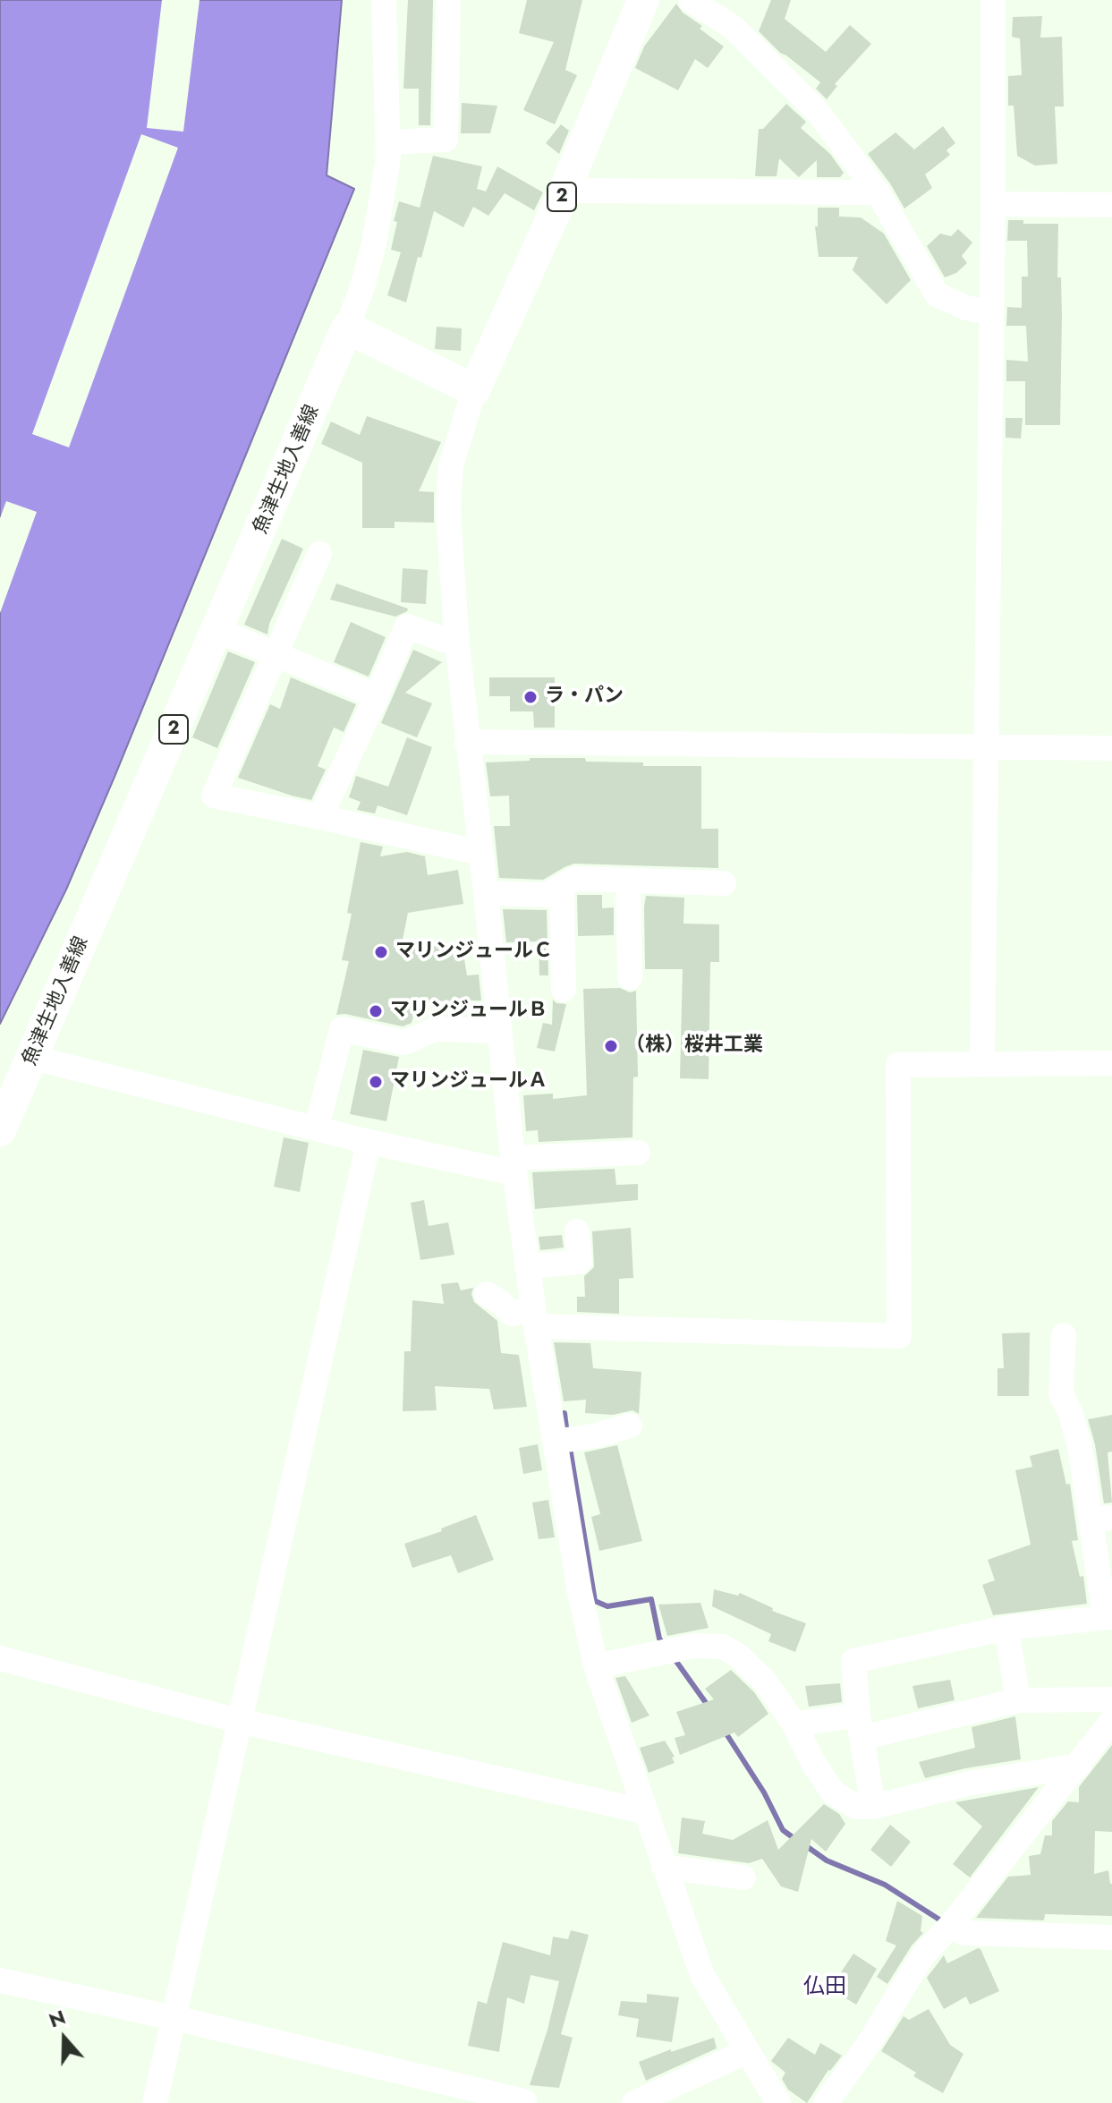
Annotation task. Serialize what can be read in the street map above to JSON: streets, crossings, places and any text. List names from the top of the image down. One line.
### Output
{"streets":{"main road":["2","魚津生地入善線"]},"districts":["仏田"],"places":["ラ・パン","マリンジュールＣ","マリンジュールＢ","（株）桜井工業","マリンジュールＡ"],"north":"top"}
